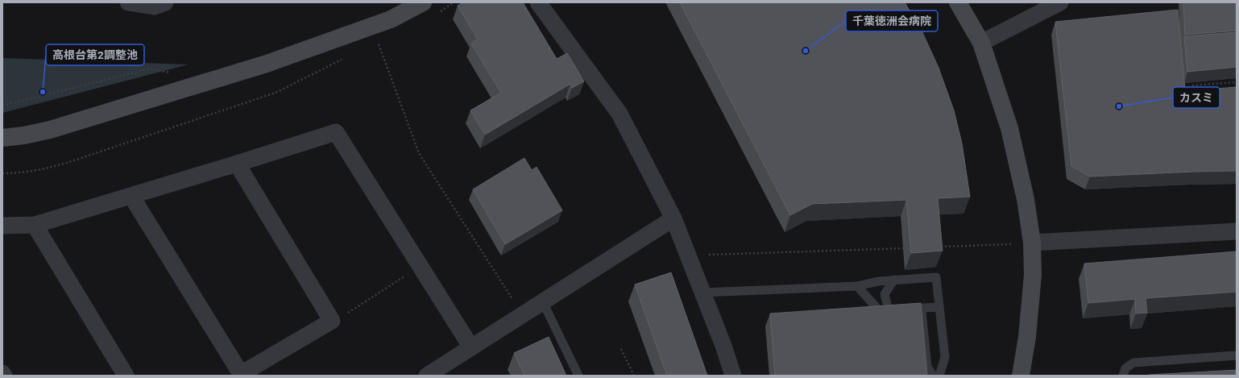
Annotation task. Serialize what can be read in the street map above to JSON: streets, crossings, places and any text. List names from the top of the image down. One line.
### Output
{"places":["千葉徳洲会病院","高根台第2調整池","カスミ"]}
